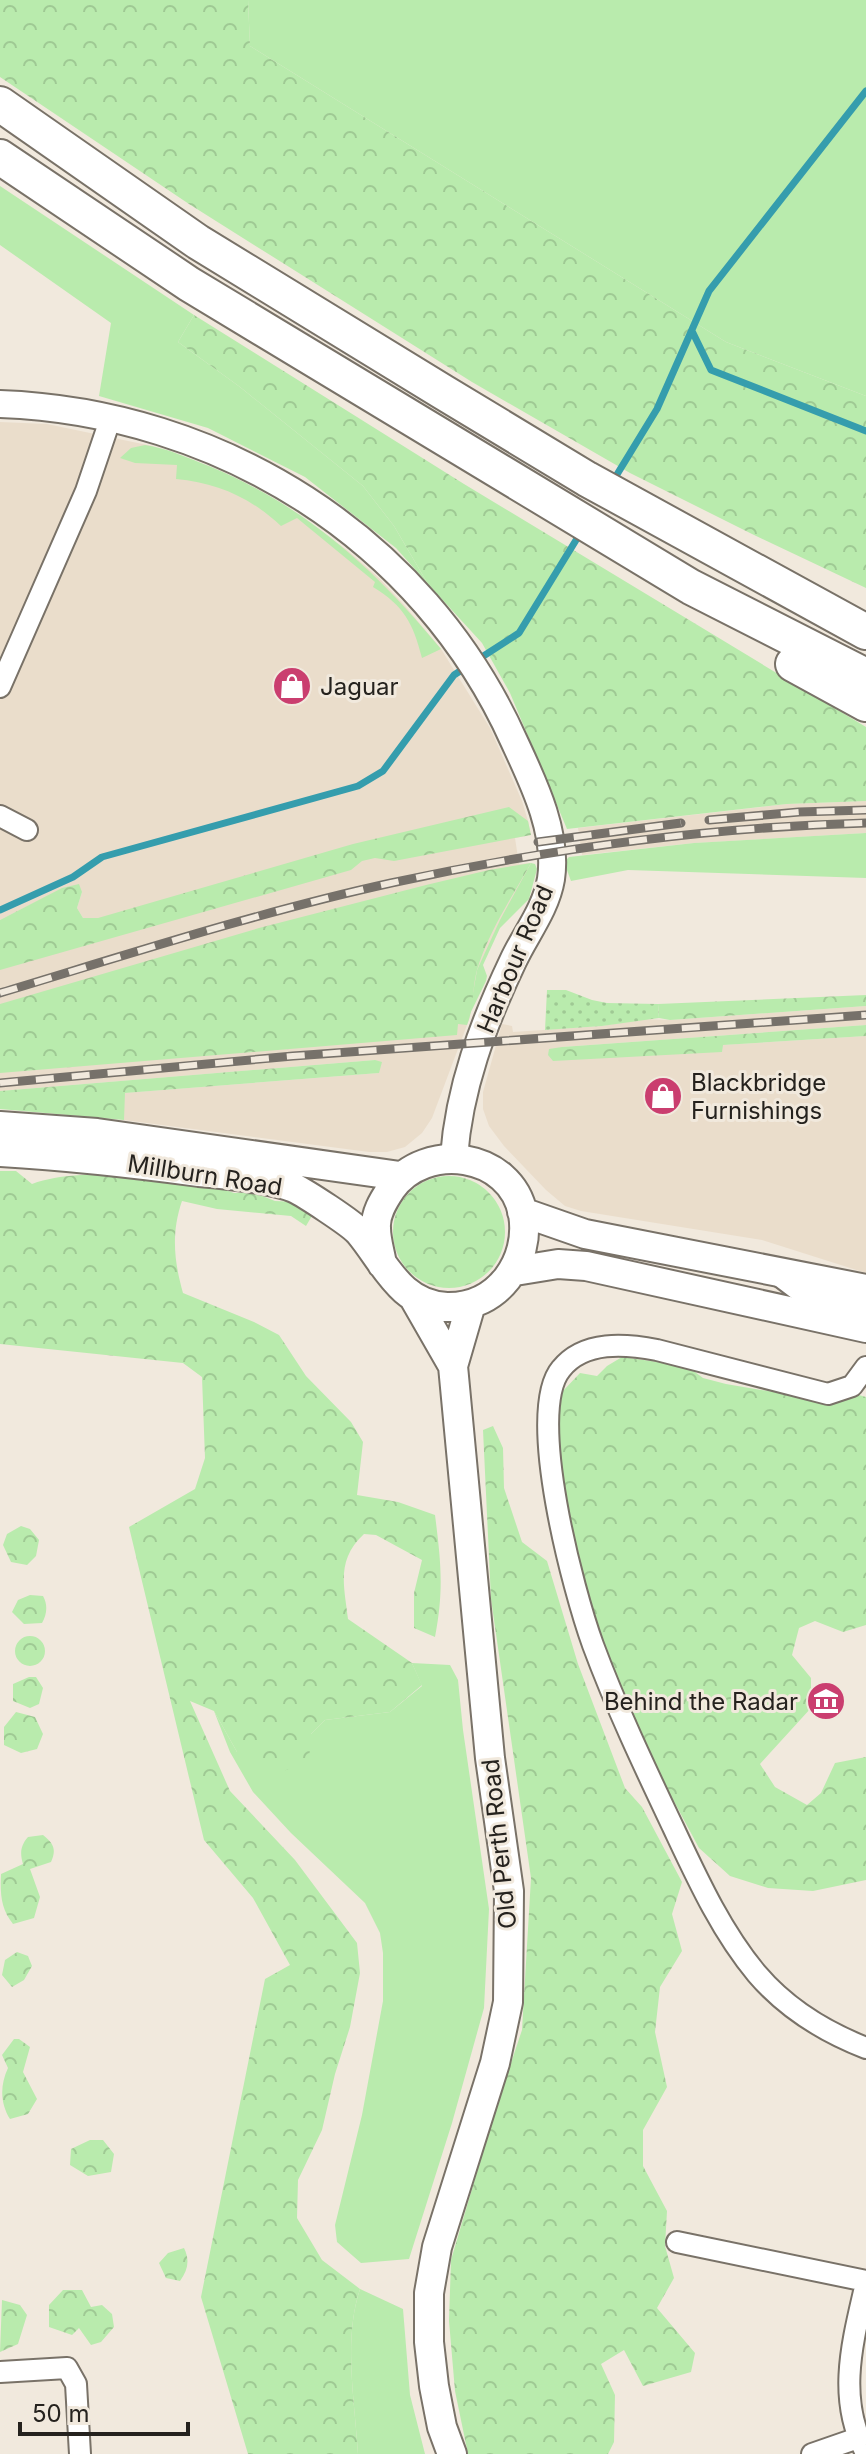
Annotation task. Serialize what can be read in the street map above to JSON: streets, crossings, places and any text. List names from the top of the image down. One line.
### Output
{"streets":{"main road":["Millburn Road","Old Perth Road"],"street":["Harbour Road"]},"crossings":[["Harbour Road","Millburn Road"],["Harbour Road","Old Perth Road"],["Millburn Road","Old Perth Road"]],"places":{"shop":["Jaguar","Blackbridge Furnishings"],"museum":["Behind the Radar"]},"scale_bar":"50 m"}
